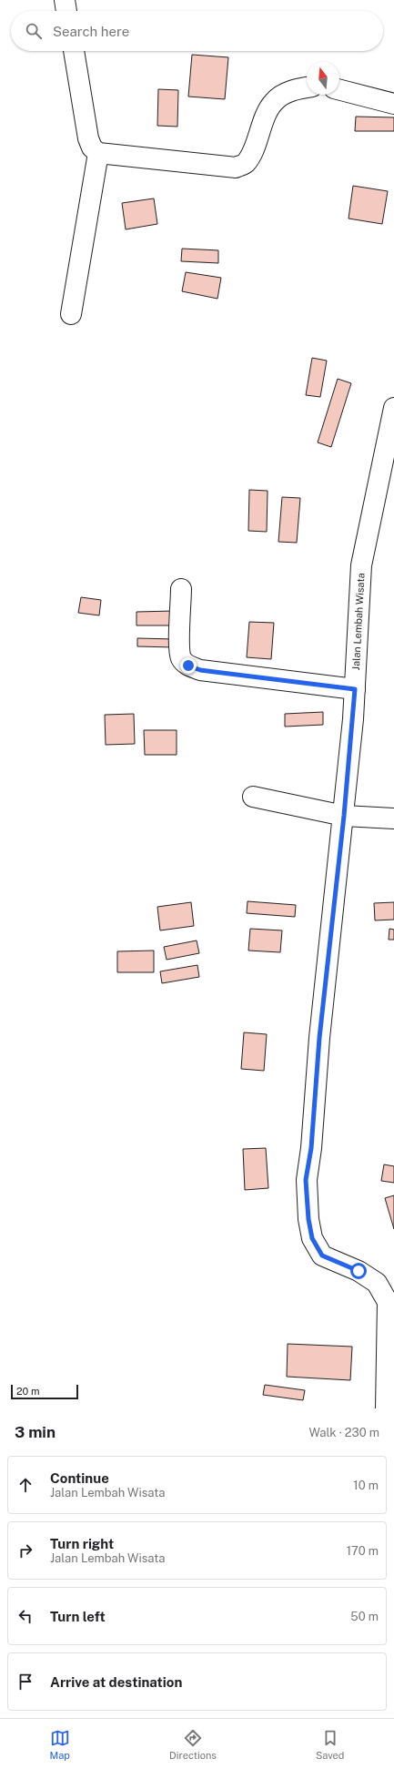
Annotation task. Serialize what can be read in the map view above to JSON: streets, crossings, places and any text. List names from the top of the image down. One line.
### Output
{"streets":{"street":["Jalan Lembah Wisata"]},"scale_bar":"20 m","north":"top","page":{"search":"Search here","scale":"20 m","heading":["3 min","Walk · 230 m"],"list":[["Continue","Jalan Lembah Wisata","10 m"],["Turn right","Jalan Lembah Wisata","170 m"],["Turn left","50 m"],"Arrive at destination"],"nav":["Map","Directions","Saved"]}}
